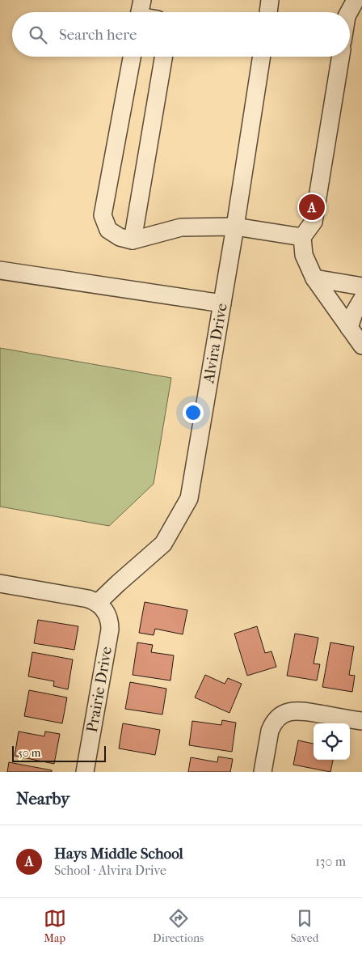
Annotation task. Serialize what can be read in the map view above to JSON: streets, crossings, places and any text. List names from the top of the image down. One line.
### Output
{"streets":{"street":["Alvira Drive","Prairie Drive"]},"crossings":[["Alvira Drive","Prairie Drive"]],"scale_bar":"50 m","page":{"search":"Search here","pins":"A","scale":"50 m","heading":"Nearby","list":[{"mark":"A","name":"Hays Middle School","note":"School · Alvira Drive","value":"130 m"}],"nav":["Map","Directions","Saved"]}}
